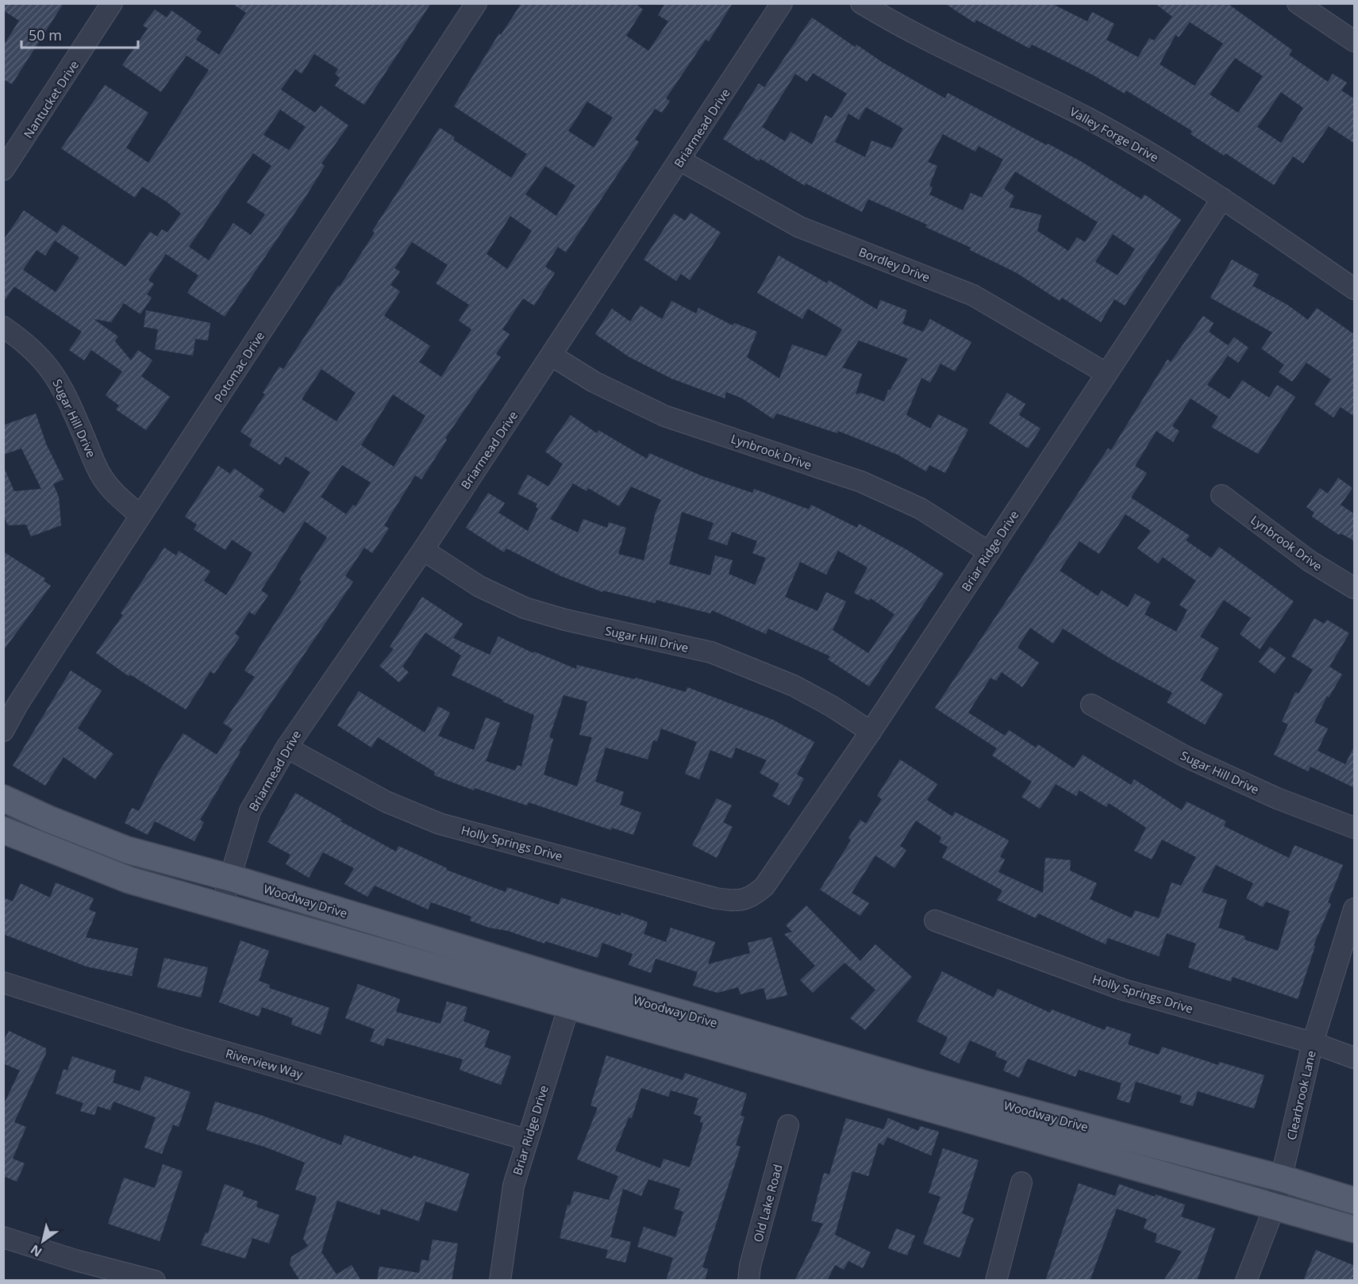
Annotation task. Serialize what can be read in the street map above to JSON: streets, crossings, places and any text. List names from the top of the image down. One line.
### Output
{"streets":{"main road":["Woodway Drive"],"street":["Nantucket Drive","Briarmead Drive","Valley Forge Drive","Bordley Drive","Potomac Drive","Sugar Hill Drive","Lynbrook Drive","Briar Ridge Drive","Holly Springs Drive","Riverview Way","Clearbrook Lane","Old Lake Road"]},"crossings":[["Briarmead Drive","Bordley Drive"],["Briarmead Drive","Sugar Hill Drive"],["Briarmead Drive","Lynbrook Drive"],["Briarmead Drive","Holly Springs Drive"],["Briarmead Drive","Woodway Drive"],["Valley Forge Drive","Briar Ridge Drive"],["Bordley Drive","Briar Ridge Drive"],["Potomac Drive","Sugar Hill Drive"],["Sugar Hill Drive","Briar Ridge Drive"],["Lynbrook Drive","Briar Ridge Drive"],["Briar Ridge Drive","Holly Springs Drive"],["Briar Ridge Drive","Woodway Drive"],["Briar Ridge Drive","Riverview Way"],["Holly Springs Drive","Clearbrook Lane"],["Woodway Drive","Clearbrook Lane"]],"scale_bar":"50 m","north":"bottom left"}
